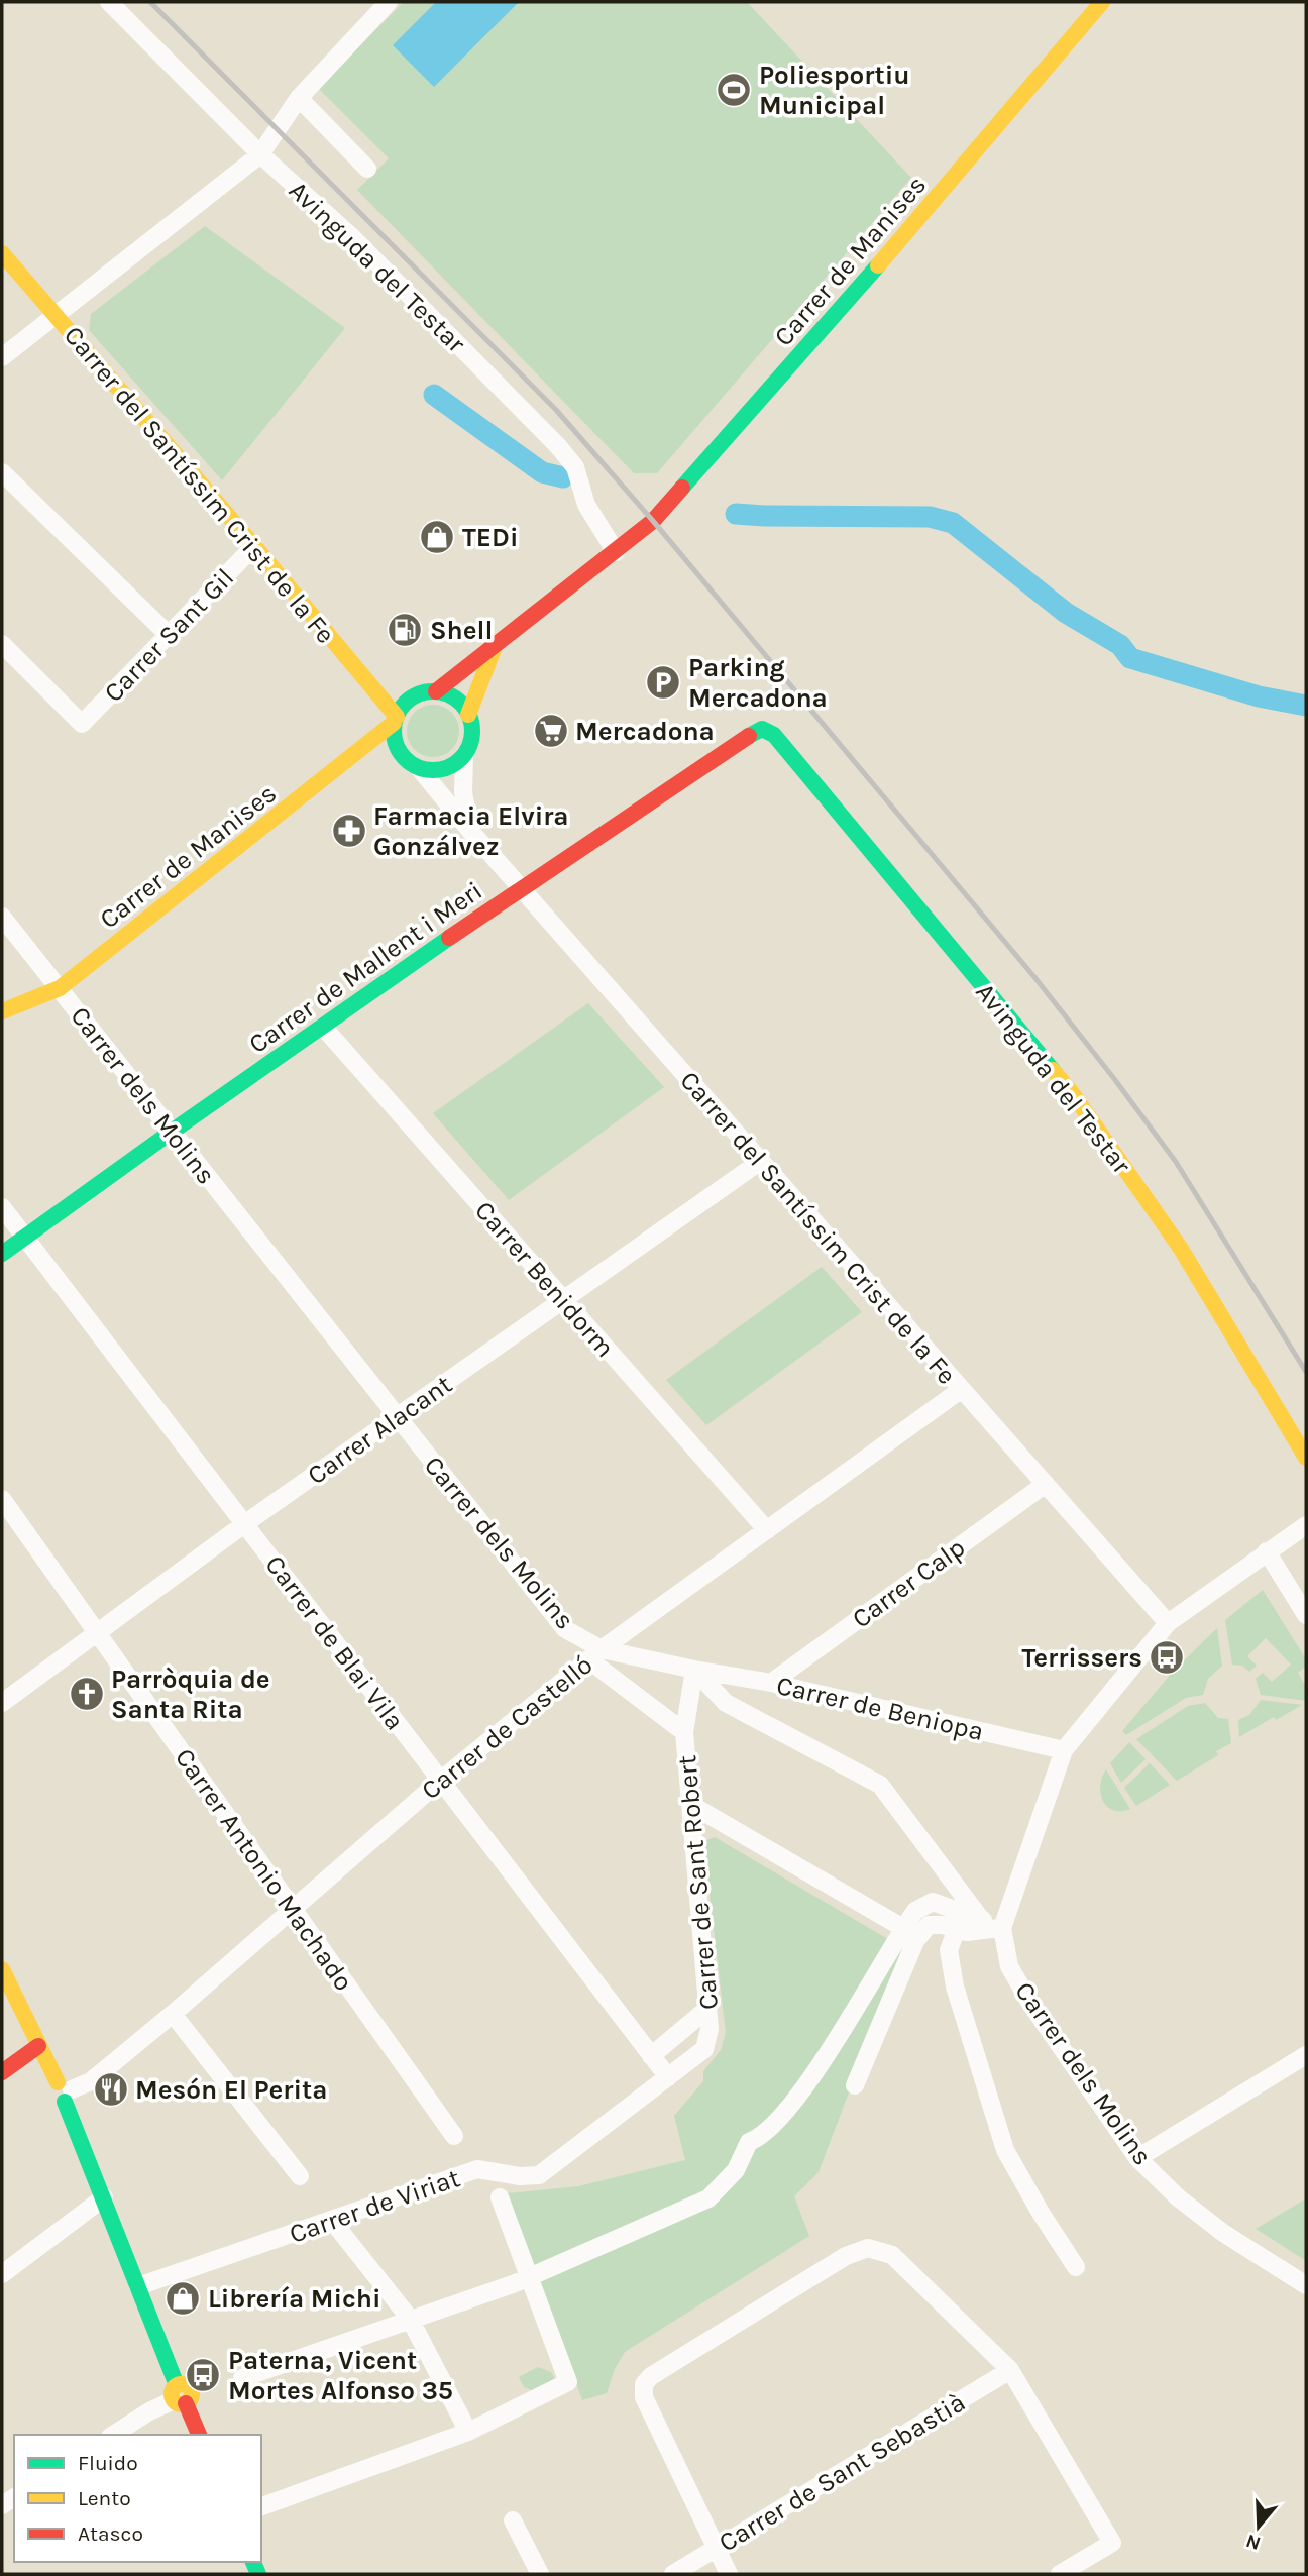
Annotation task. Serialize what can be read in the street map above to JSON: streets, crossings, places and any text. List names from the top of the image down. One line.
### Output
{"streets":{"street":["Carrer de Manises","Avinguda del Testar","Carrer del Santíssim Crist de la Fe","Carrer Sant Gil","Carrer de Mallent i Meri","Carrer dels Molins","Carrer Benidorm","Carrer Alacant","Carrer Calp","Carrer de Blai Vila","Carrer de Beniopa","Carrer de Castelló","Carrer Antonio Machado","Carrer de Sant Robert","Carrer de Viriat","Carrer de Sant Sebastià"]},"crossings":[["Carrer de Manises","Avinguda del Testar"],["Carrer de Manises","Carrer del Santíssim Crist de la Fe"],["Carrer de Manises","Carrer dels Molins"],["Avinguda del Testar","Carrer de Mallent i Meri"],["Carrer del Santíssim Crist de la Fe","Carrer Sant Gil"],["Carrer del Santíssim Crist de la Fe","Carrer de Mallent i Meri"],["Carrer del Santíssim Crist de la Fe","Carrer Alacant"],["Carrer del Santíssim Crist de la Fe","Carrer Calp"],["Carrer del Santíssim Crist de la Fe","Carrer de Castelló"],["Carrer de Mallent i Meri","Carrer dels Molins"],["Carrer de Mallent i Meri","Carrer Benidorm"],["Carrer de Mallent i Meri","Carrer de Blai Vila"],["Carrer dels Molins","Carrer Alacant"],["Carrer dels Molins","Carrer de Beniopa"],["Carrer dels Molins","Carrer de Castelló"],["Carrer dels Molins","Carrer de Sant Robert"],["Carrer Benidorm","Carrer Alacant"],["Carrer Benidorm","Carrer de Castelló"],["Carrer Alacant","Carrer de Blai Vila"],["Carrer Alacant","Carrer Antonio Machado"],["Carrer Calp","Carrer de Beniopa"],["Carrer de Blai Vila","Carrer de Castelló"],["Carrer de Blai Vila","Carrer de Sant Robert"],["Carrer de Blai Vila","Carrer de Viriat"],["Carrer de Beniopa","Carrer de Sant Robert"],["Carrer de Castelló","Carrer Antonio Machado"],["Carrer de Sant Robert","Carrer de Viriat"]],"places":{"sports":["Poliesportiu Municipal"],"shop":["TEDi","Librería Michi"],"fuel station":["Shell"],"parking":["Parking Mercadona"],"supermarket":["Mercadona"],"pharmacy":["Farmacia Elvira Gonzálvez"],"bus stop":["Terrissers","Paterna, Vicent Mortes Alfonso 35"],"church":["Parròquia de Santa Rita"],"restaurant":["Mesón El Perita"]},"legend":["Fluido","Lento","Atasco"],"north":"bottom"}
